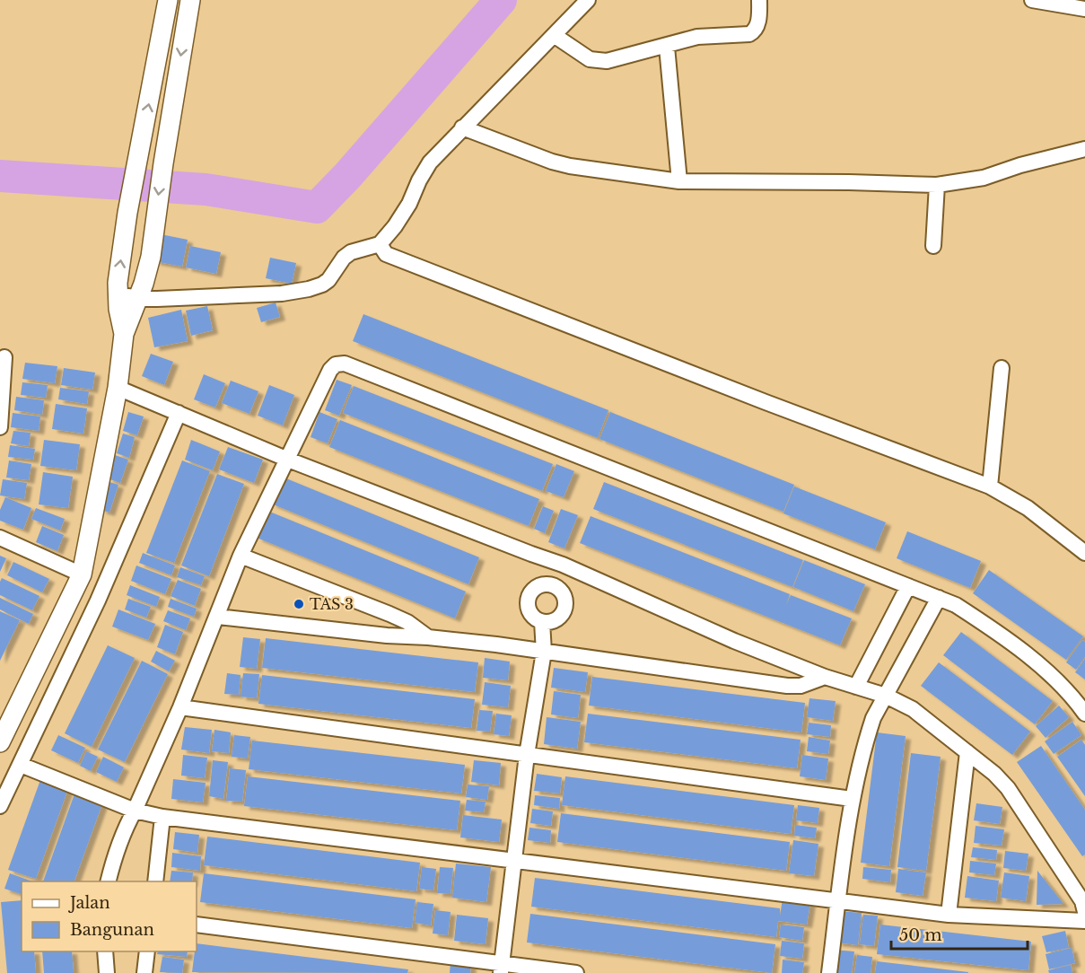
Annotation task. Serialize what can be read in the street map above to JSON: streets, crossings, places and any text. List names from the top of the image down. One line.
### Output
{"places":["TAS 3"],"legend":["Jalan","Bangunan"],"scale_bar":"50 m"}
